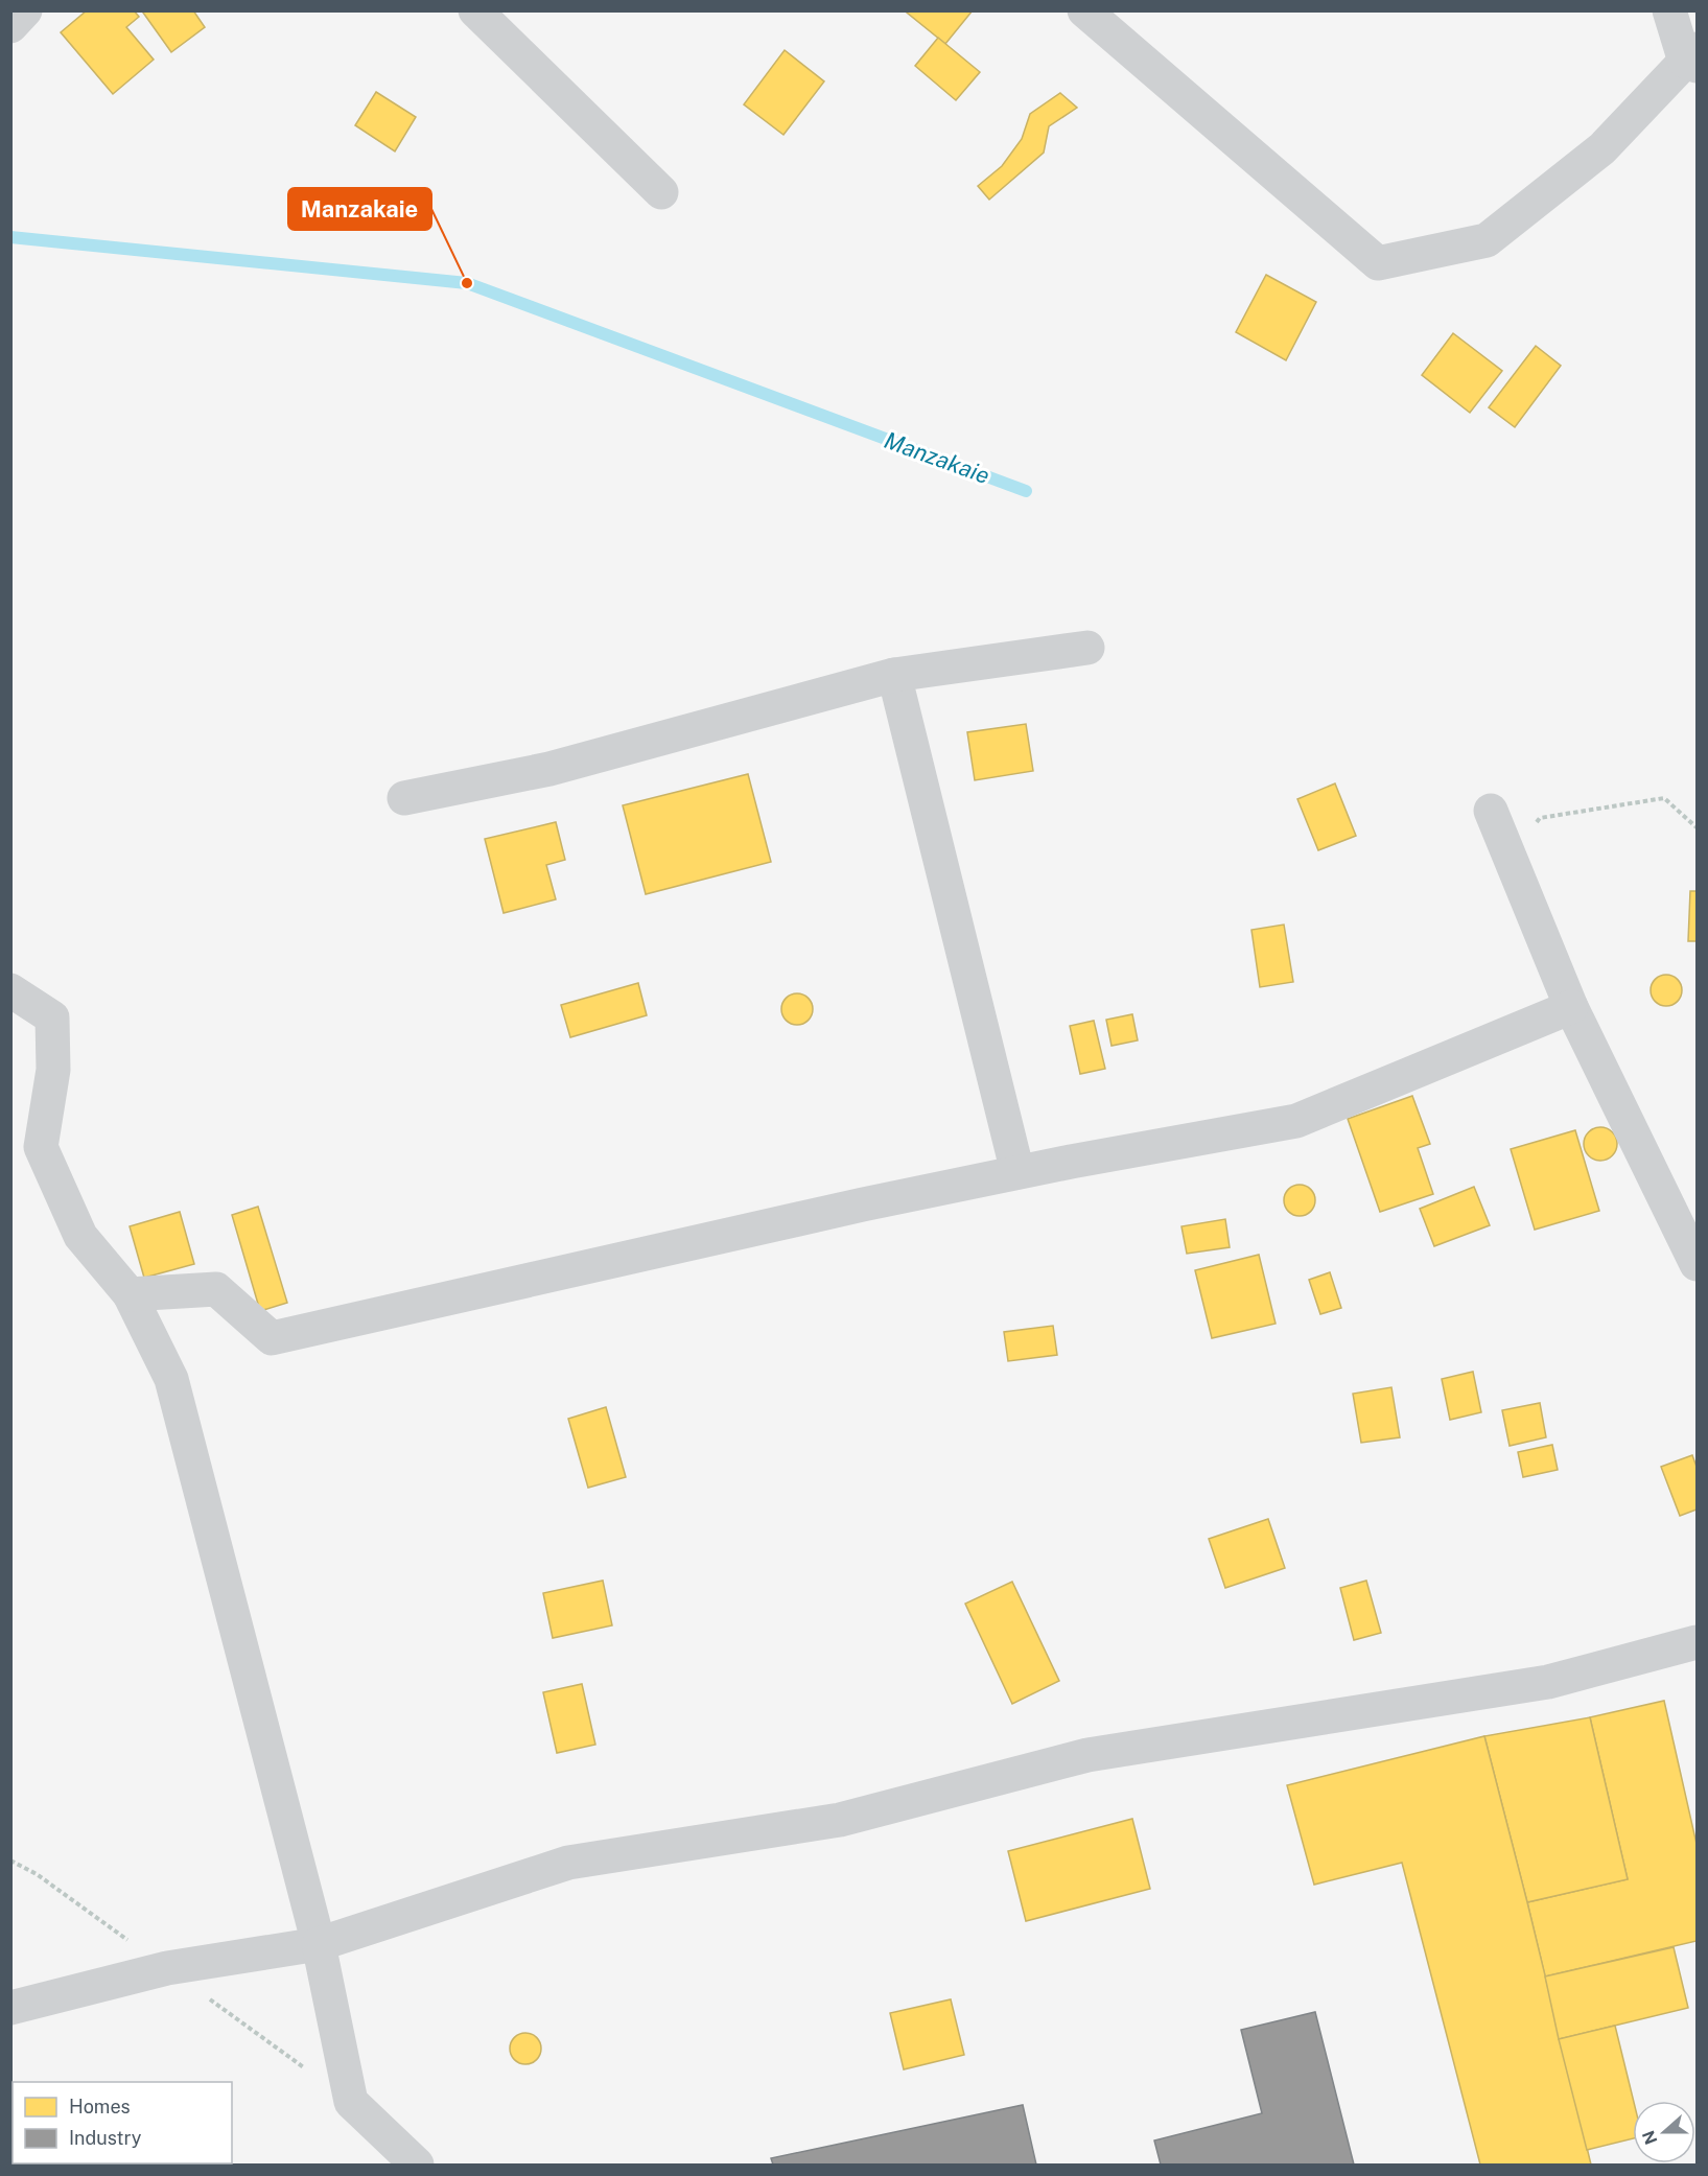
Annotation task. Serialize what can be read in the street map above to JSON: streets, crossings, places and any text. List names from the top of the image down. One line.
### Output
{"water":["Manzakaie"],"places":["Manzakaie"],"legend":["Homes","Industry"],"north":"left"}
